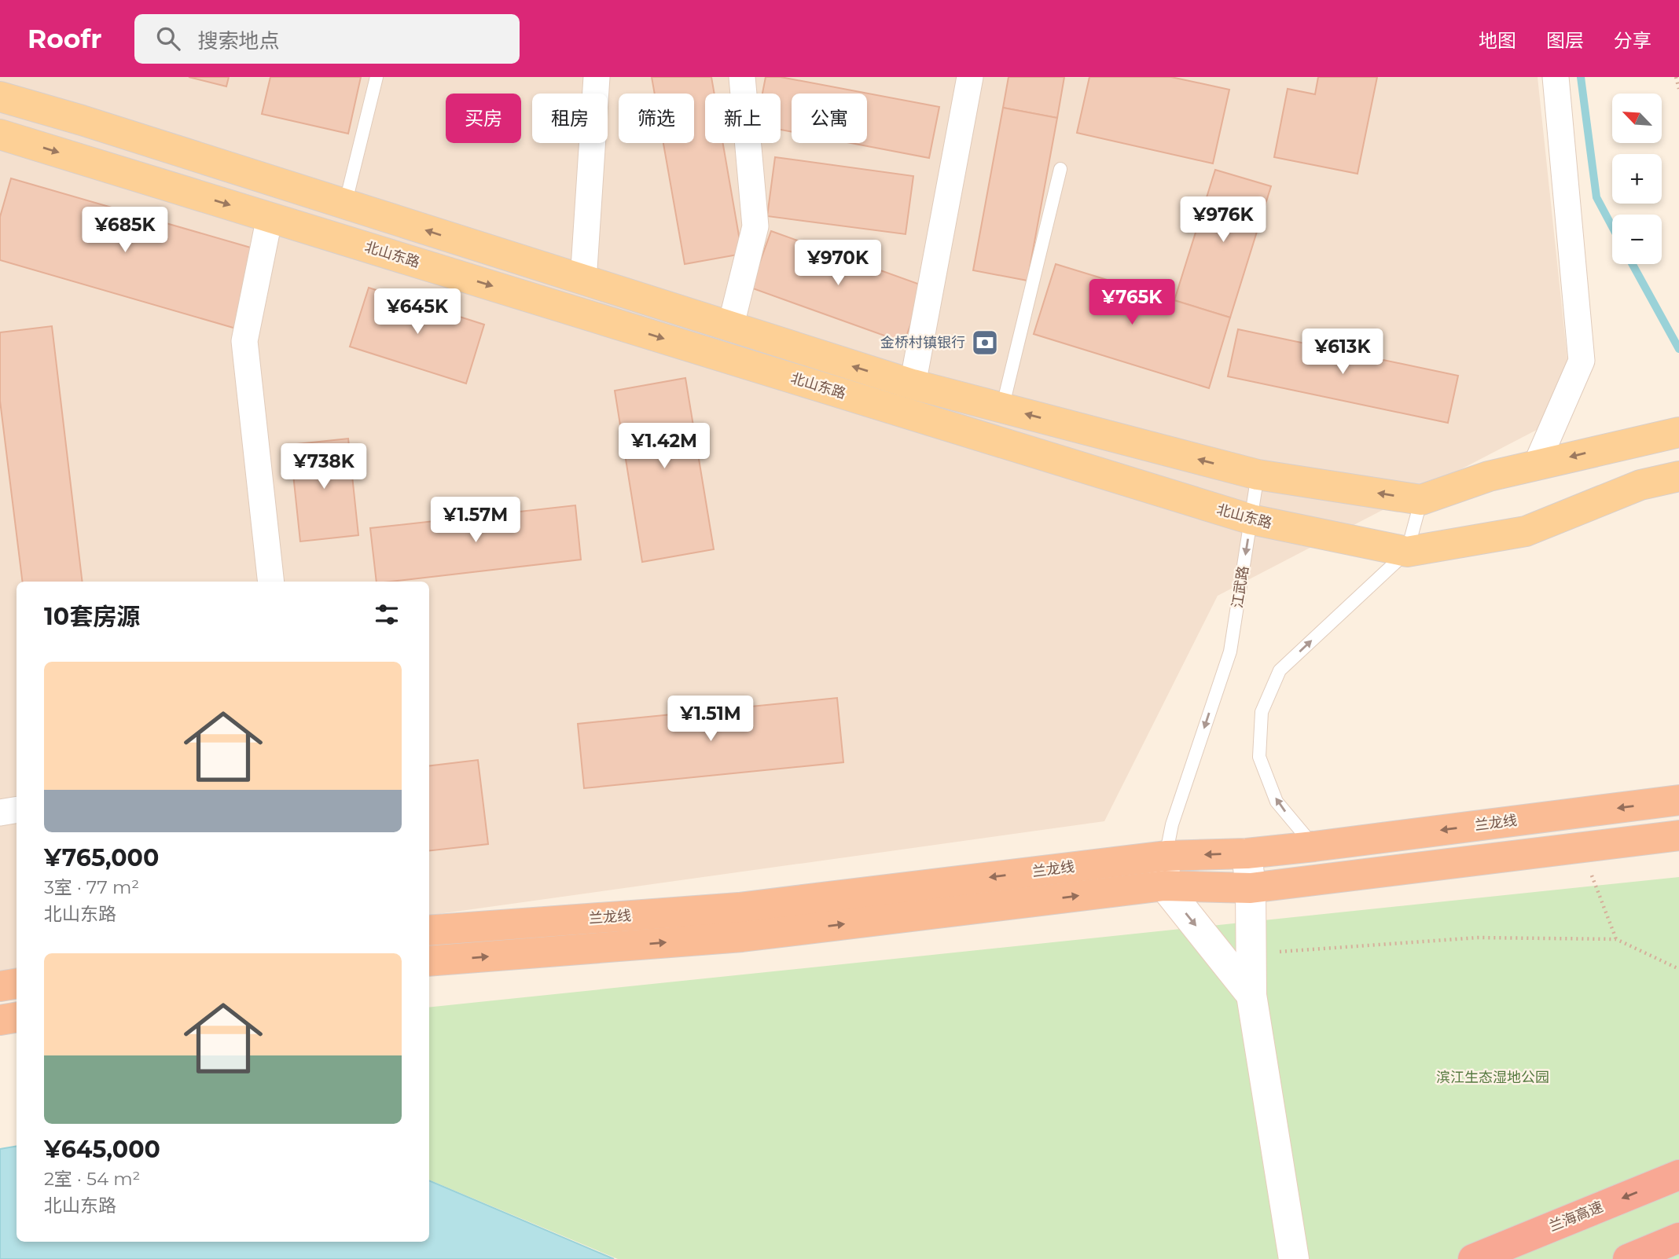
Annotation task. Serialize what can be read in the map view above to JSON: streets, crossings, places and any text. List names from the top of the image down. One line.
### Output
{"streets":{"highway":["兰龙线","兰海高速"],"main road":["北山东路"],"lane":["江武路"]},"crossings":[["北山东路","江武路"],["江武路","兰龙线"]],"one_way":["江武路","兰海高速"],"parks":["滨江生态湿地公园"],"places":{"bank":["金桥村镇银行"]},"north":"top left","page":{"header":"Roofr","search":"搜索地点","nav":["地图","图层","分享"],"map_buttons":["+","−"],"chip":["买房","租房","筛选","新上","公寓"],"price":["¥976K","¥685K","¥970K","¥765K","¥645K","¥613K","¥1.42M","¥738K","¥1.57M","¥1.51M"],"heading":"10套房源","list":[{"name":"¥765,000","note":"3室 · 77 m² · 北山东路"},{"name":"¥645,000","note":"2室 · 54 m² · 北山东路"}]}}
